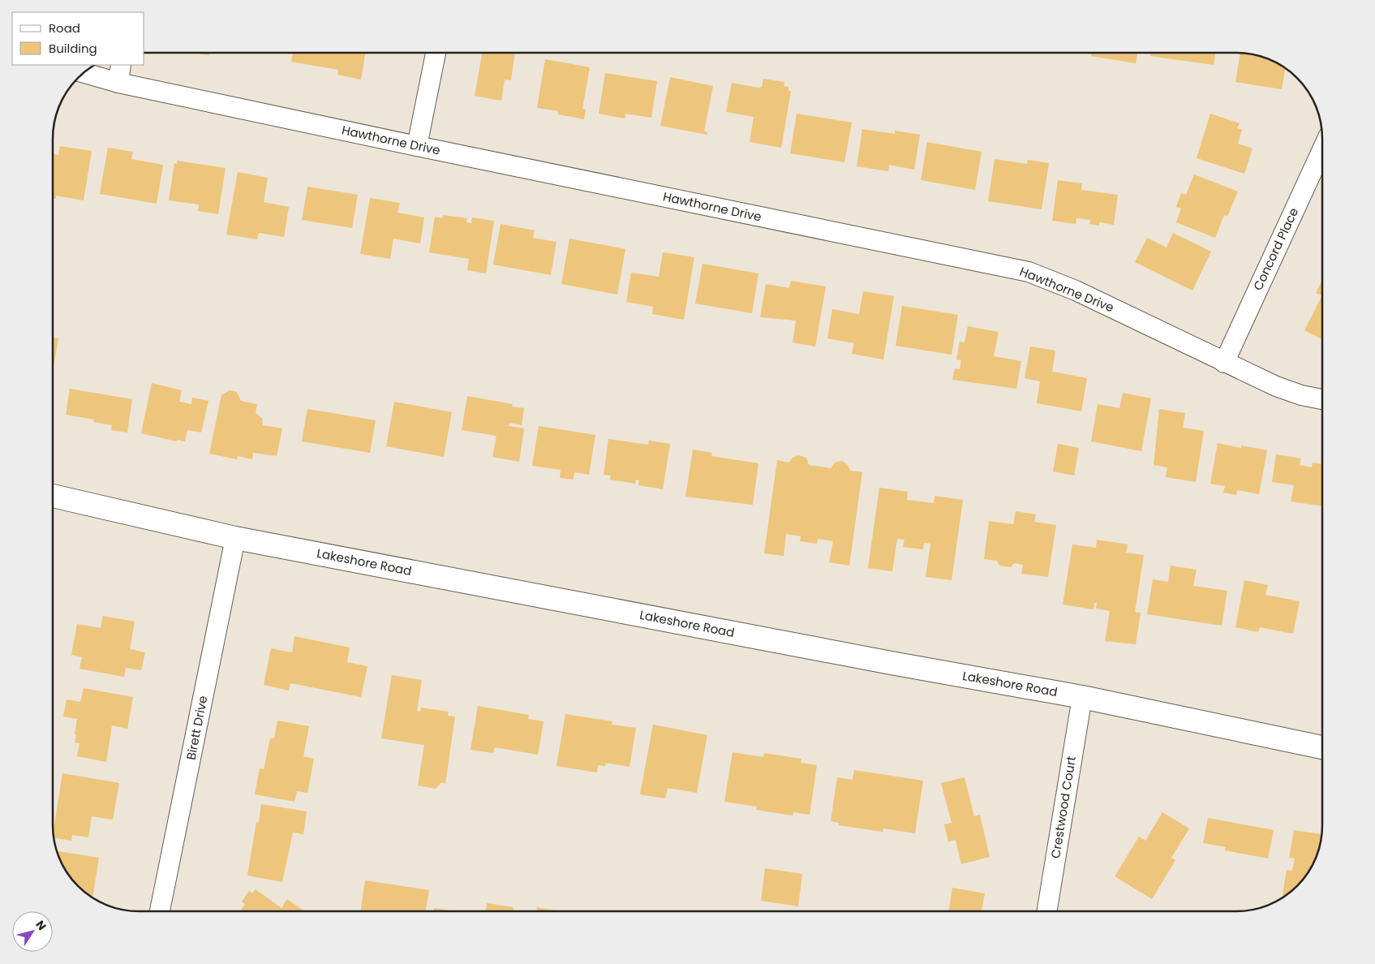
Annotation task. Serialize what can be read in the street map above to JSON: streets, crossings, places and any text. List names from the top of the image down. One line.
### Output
{"streets":{"main road":["Lakeshore Road"],"street":["Hawthorne Drive","Concord Place","Birett Drive","Crestwood Court"]},"crossings":[["Hawthorne Drive","Concord Place"],["Lakeshore Road","Birett Drive"],["Lakeshore Road","Crestwood Court"]],"legend":["Road","Building"],"north":"top right"}
